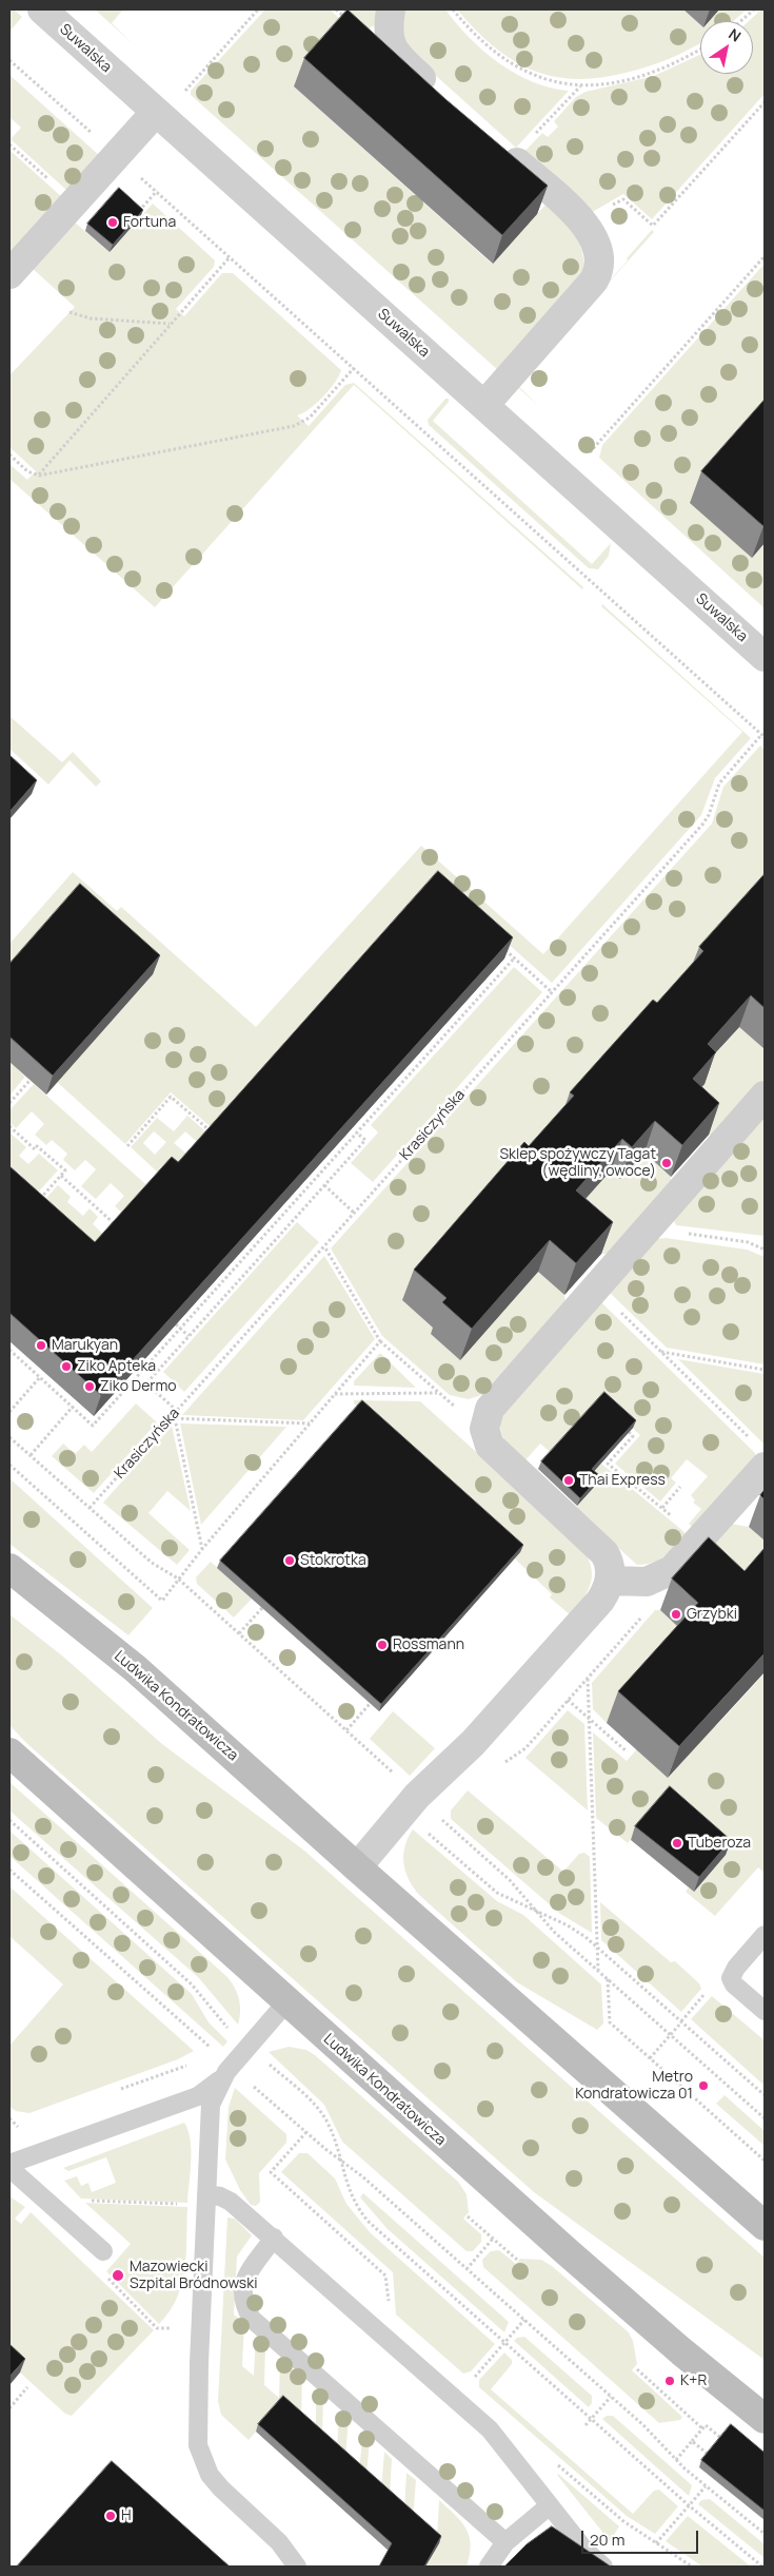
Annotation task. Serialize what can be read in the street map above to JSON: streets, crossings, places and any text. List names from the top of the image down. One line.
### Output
{"streets":{"main road":["Ludwika Kondratowicza"],"street":["Suwalska"],"path":["Krasiczyńska"]},"places":["Fortuna","Sklep spożywczy Tagat (wędliny, owoce)","Marukyan","Ziko Apteka","Ziko Dermo","Thai Express","Stokrotka","Grzybki","Rossmann","Tuberoza","Metro Kondratowicza 01","Mazowiecki Szpital Bródnowski","K+R","H"],"scale_bar":"20 m","north":"top right"}
